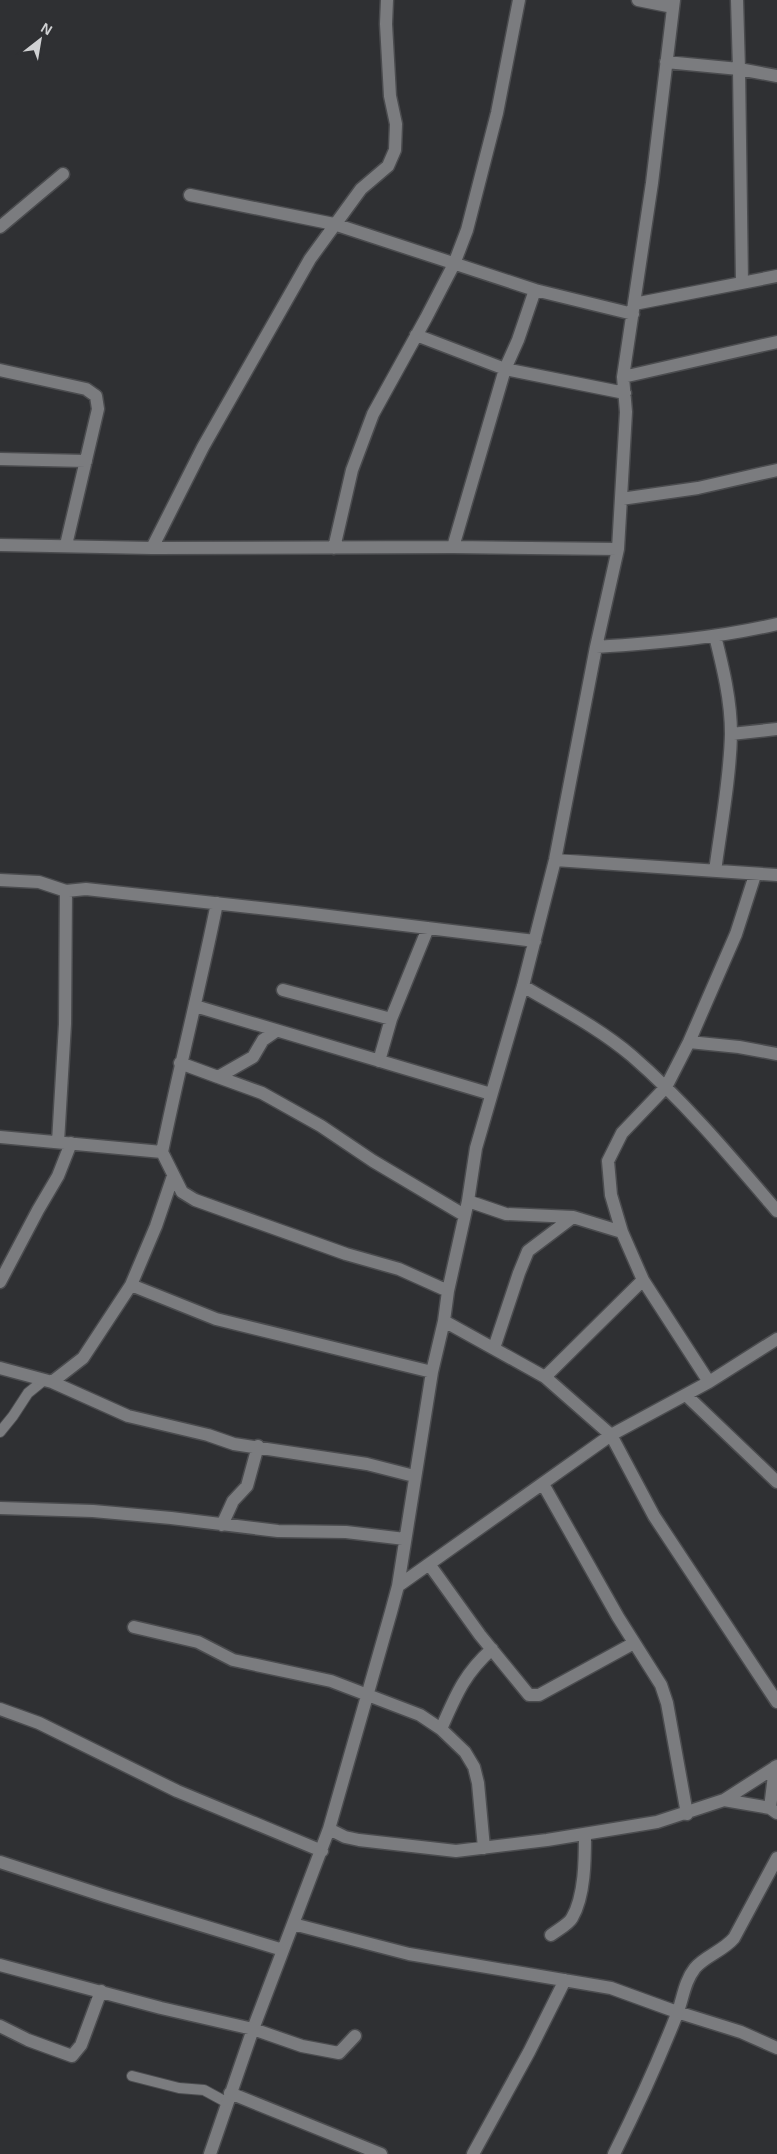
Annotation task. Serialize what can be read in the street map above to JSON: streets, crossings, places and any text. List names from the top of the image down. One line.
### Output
{"north":"top right"}
